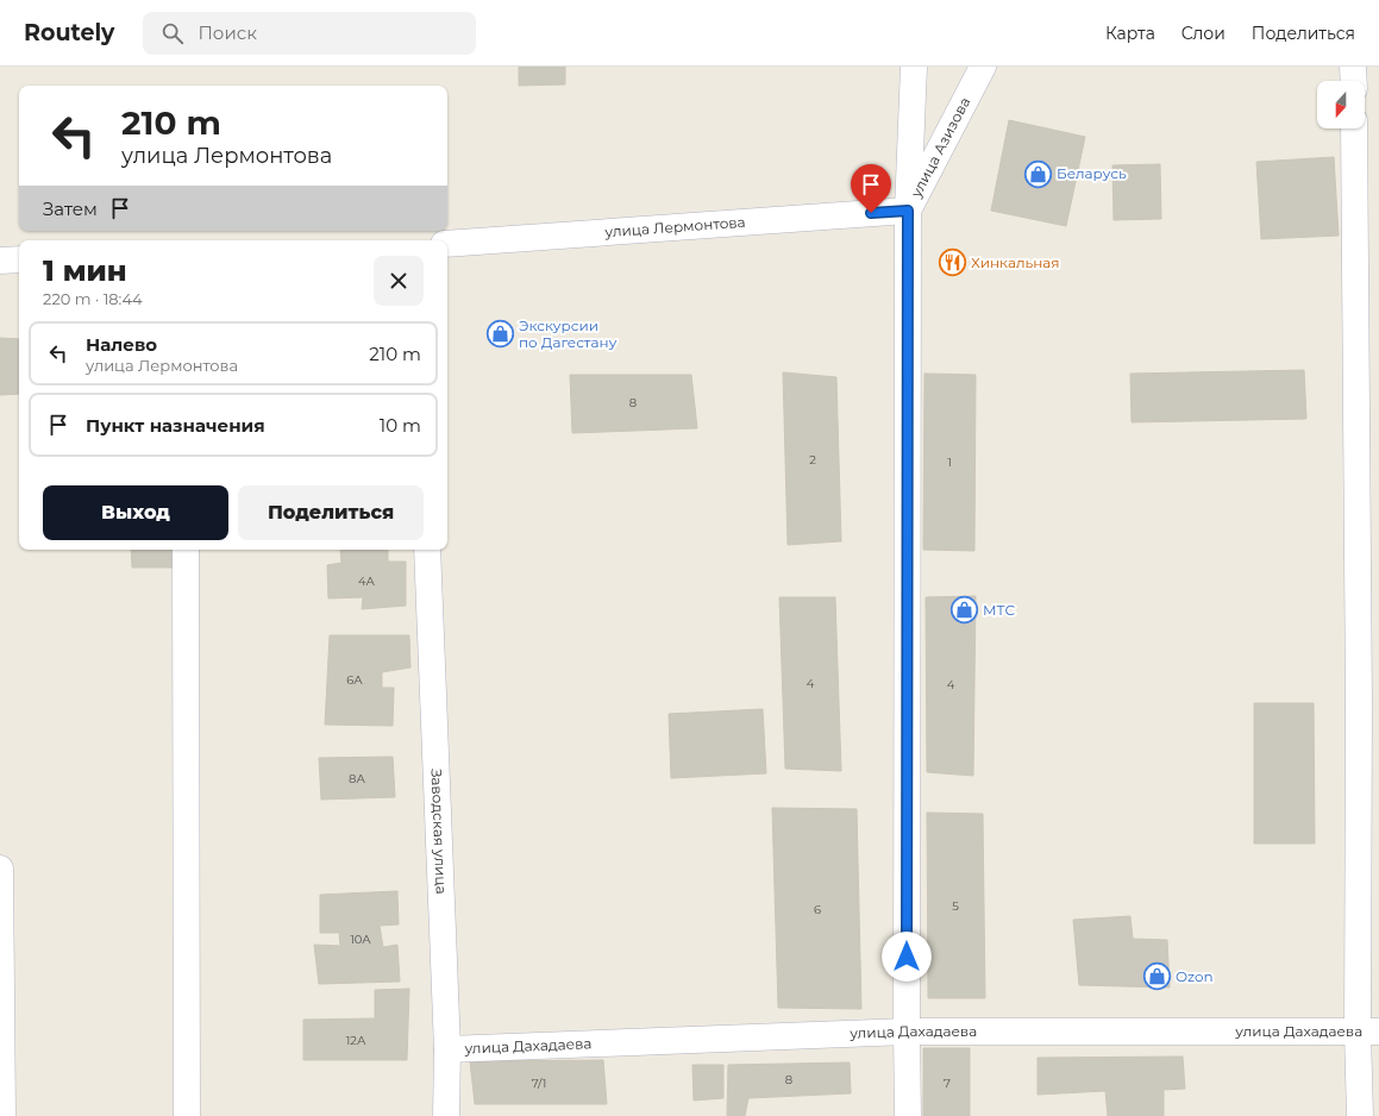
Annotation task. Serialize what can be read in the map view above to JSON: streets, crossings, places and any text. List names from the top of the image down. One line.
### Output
{"streets":{"street":["улица Азизова","улица Лермонтова","Заводская улица","улица Дахадаева"]},"crossings":[["улица Азизова","улица Лермонтова"],["улица Азизова","улица Дахадаева"],["Заводская улица","улица Дахадаева"]],"places":{"shop":["Беларусь","Экскурсии по Дагестану","МТС","Ozon"],"restaurant":["Хинкальная"]},"house_numbers":["8","2","1","4А","6А","4","4","8А","5","6","10А","12А","8","7/1","7"],"north":"bottom","page":{"header":"Routely","search":"Поиск","nav":["Карта","Слои","Поделиться"],"turn":["210 m","улица Лермонтова"],"then":"Затем","heading":["1 мин","220 m · 18:44"],"list":[{"name":"Налево","note":"улица Лермонтова","value":"210 m"},{"name":"Пункт назначения","value":"10 m"}],"buttons":["Выход","Поделиться"]}}
